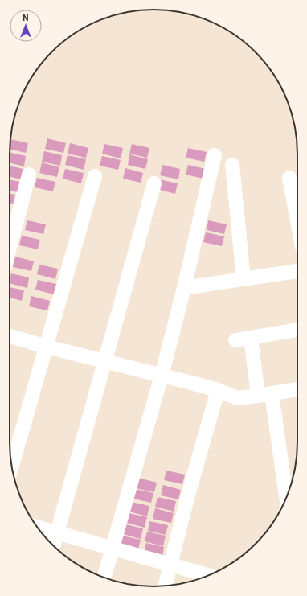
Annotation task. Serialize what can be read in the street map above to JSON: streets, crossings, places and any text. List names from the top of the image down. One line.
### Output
{"north":"top"}
